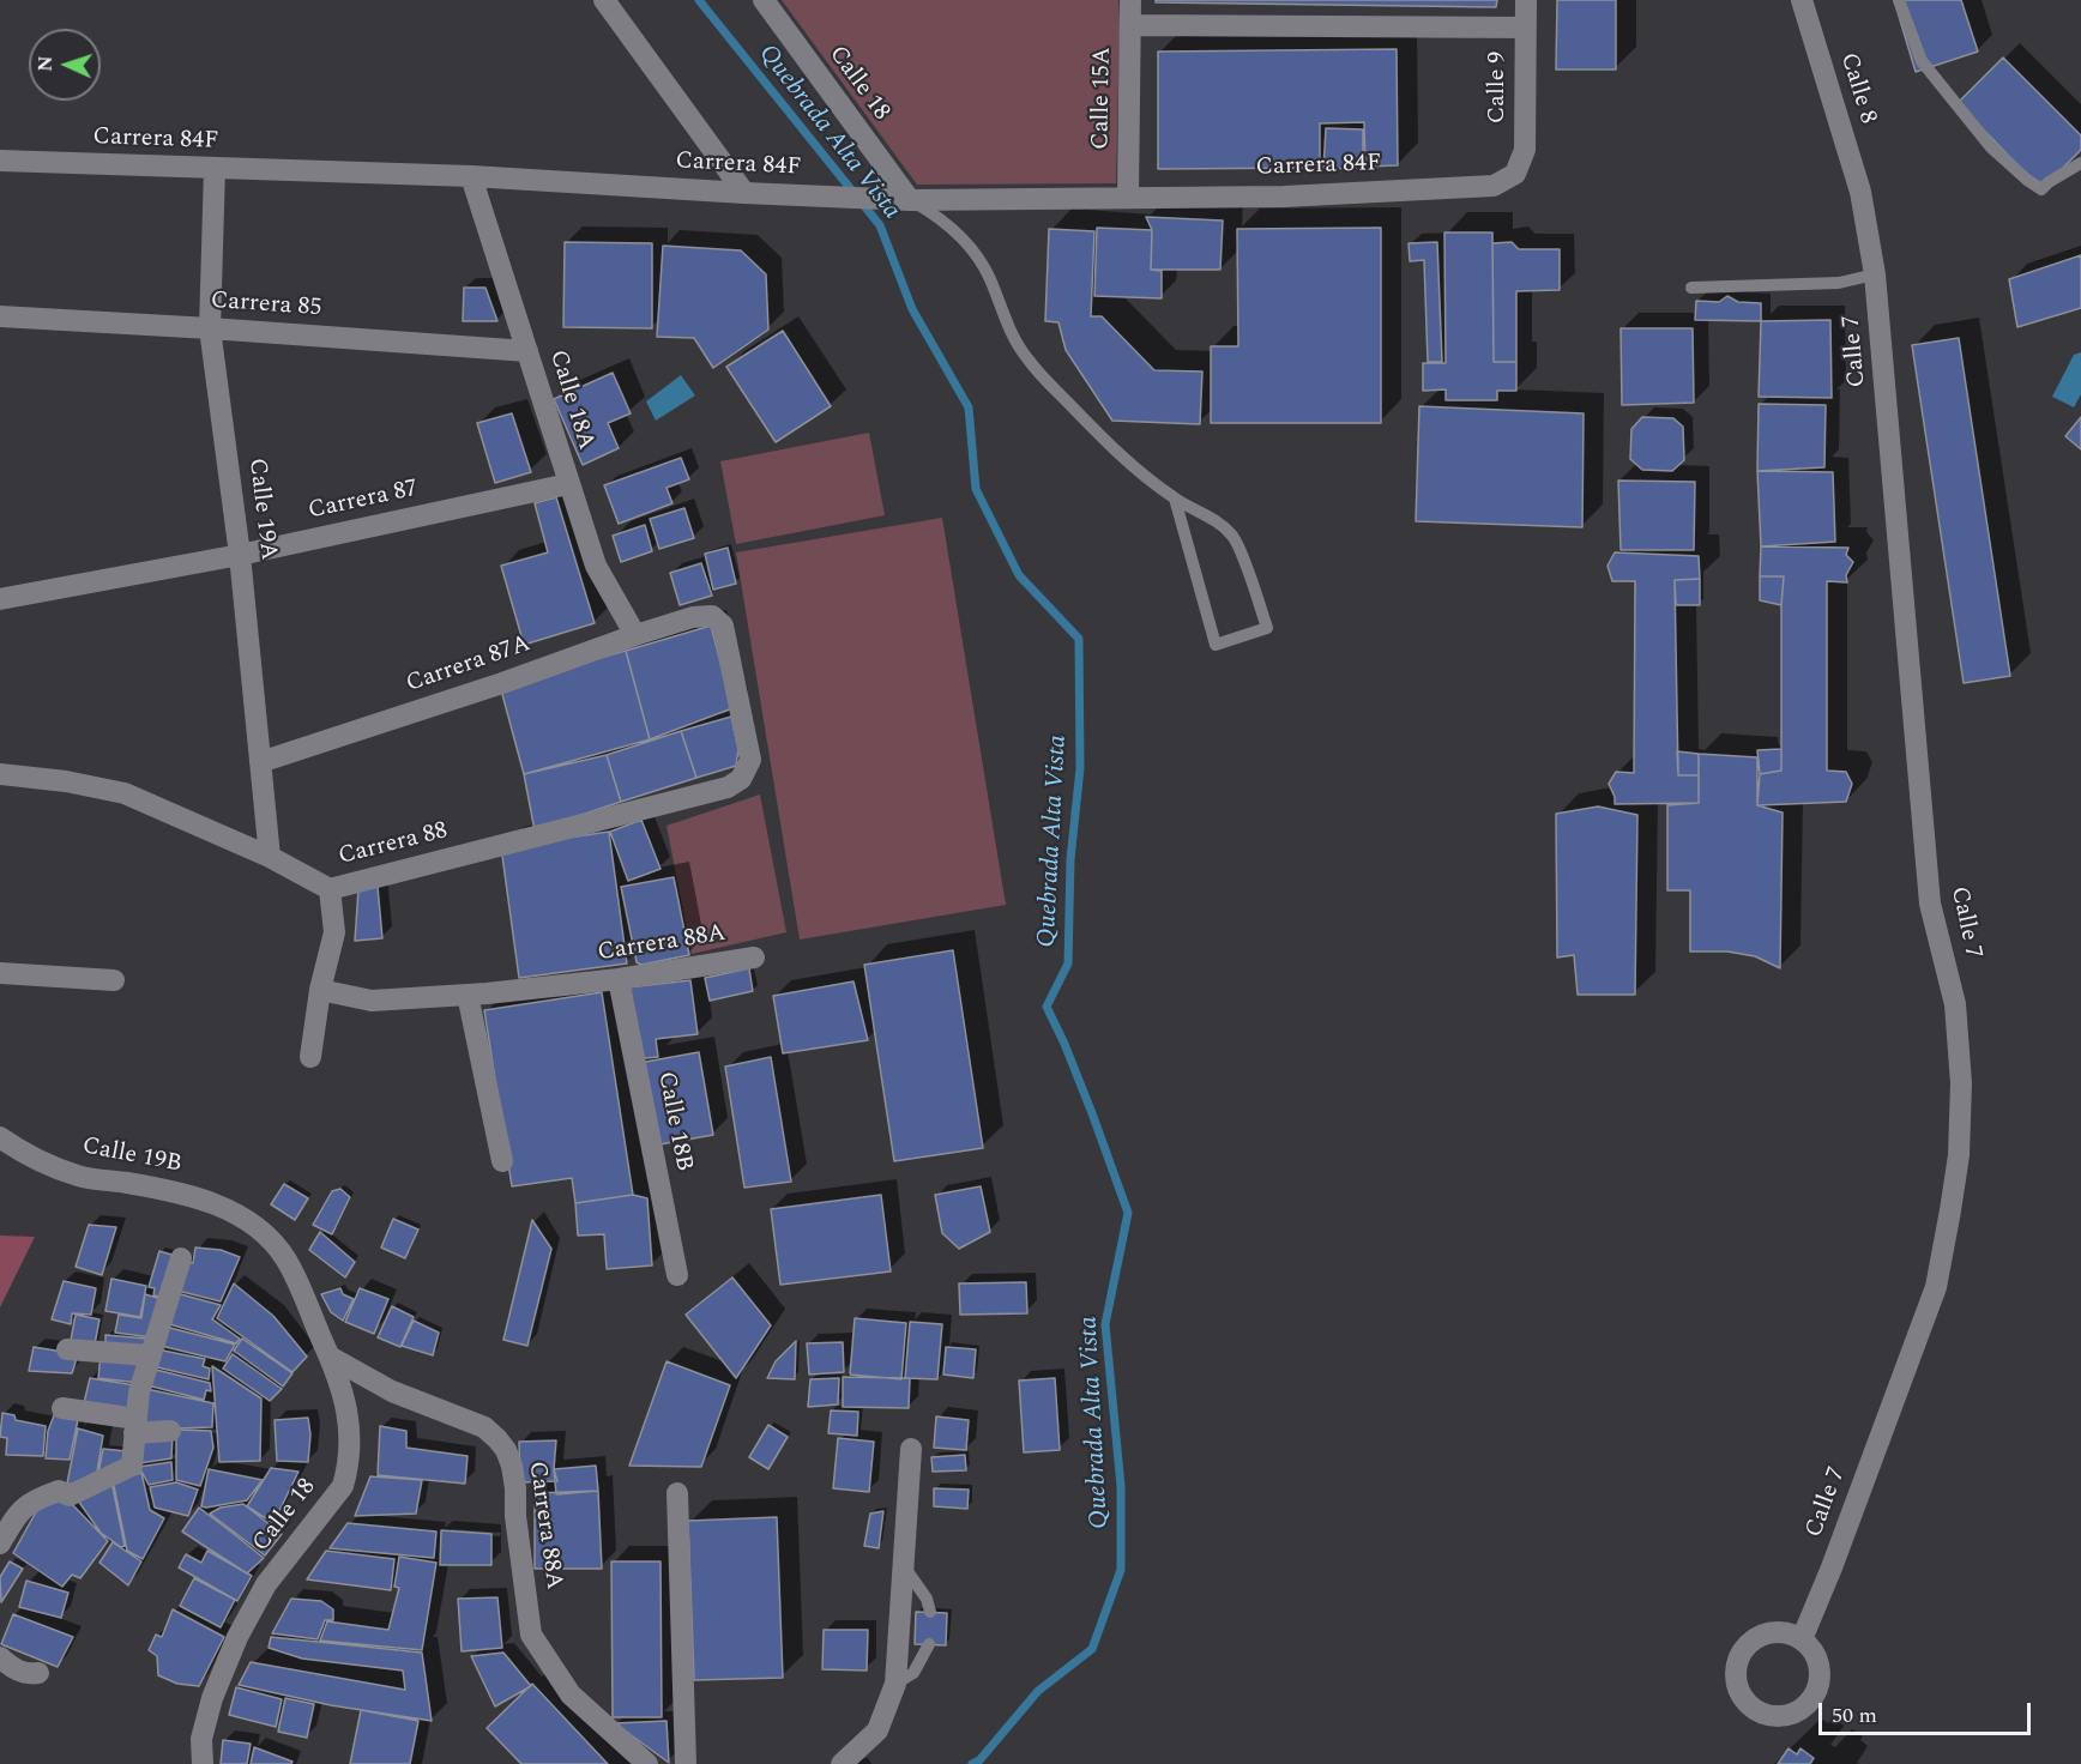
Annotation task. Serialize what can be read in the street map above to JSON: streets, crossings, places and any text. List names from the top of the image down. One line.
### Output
{"streets":{"street":["Calle 18","Calle 9","Calle 8","Calle 15A","Carrera 84F","Carrera 85","Calle 7","Calle 18A","Carrera 87","Calle 19A","Carrera 87A","Carrera 88","Carrera 88A","Calle 18B","Calle 19B"]},"crossings":[["Calle 18","Carrera 84F"],["Calle 18","Carrera 88A"],["Calle 18","Calle 19B"],["Calle 9","Carrera 84F"],["Calle 8","Calle 7"],["Calle 15A","Carrera 84F"],["Carrera 84F","Calle 18A"],["Carrera 84F","Calle 19A"],["Carrera 85","Calle 18A"],["Carrera 85","Calle 19A"],["Calle 18A","Carrera 87"],["Calle 18A","Carrera 87A"],["Carrera 87","Calle 19A"],["Calle 19A","Carrera 87A"],["Calle 19A","Carrera 88"],["Carrera 87A","Carrera 88"],["Carrera 88A","Calle 18B"]],"water":["Quebrada Alta Vista"],"scale_bar":"50 m","north":"left"}
